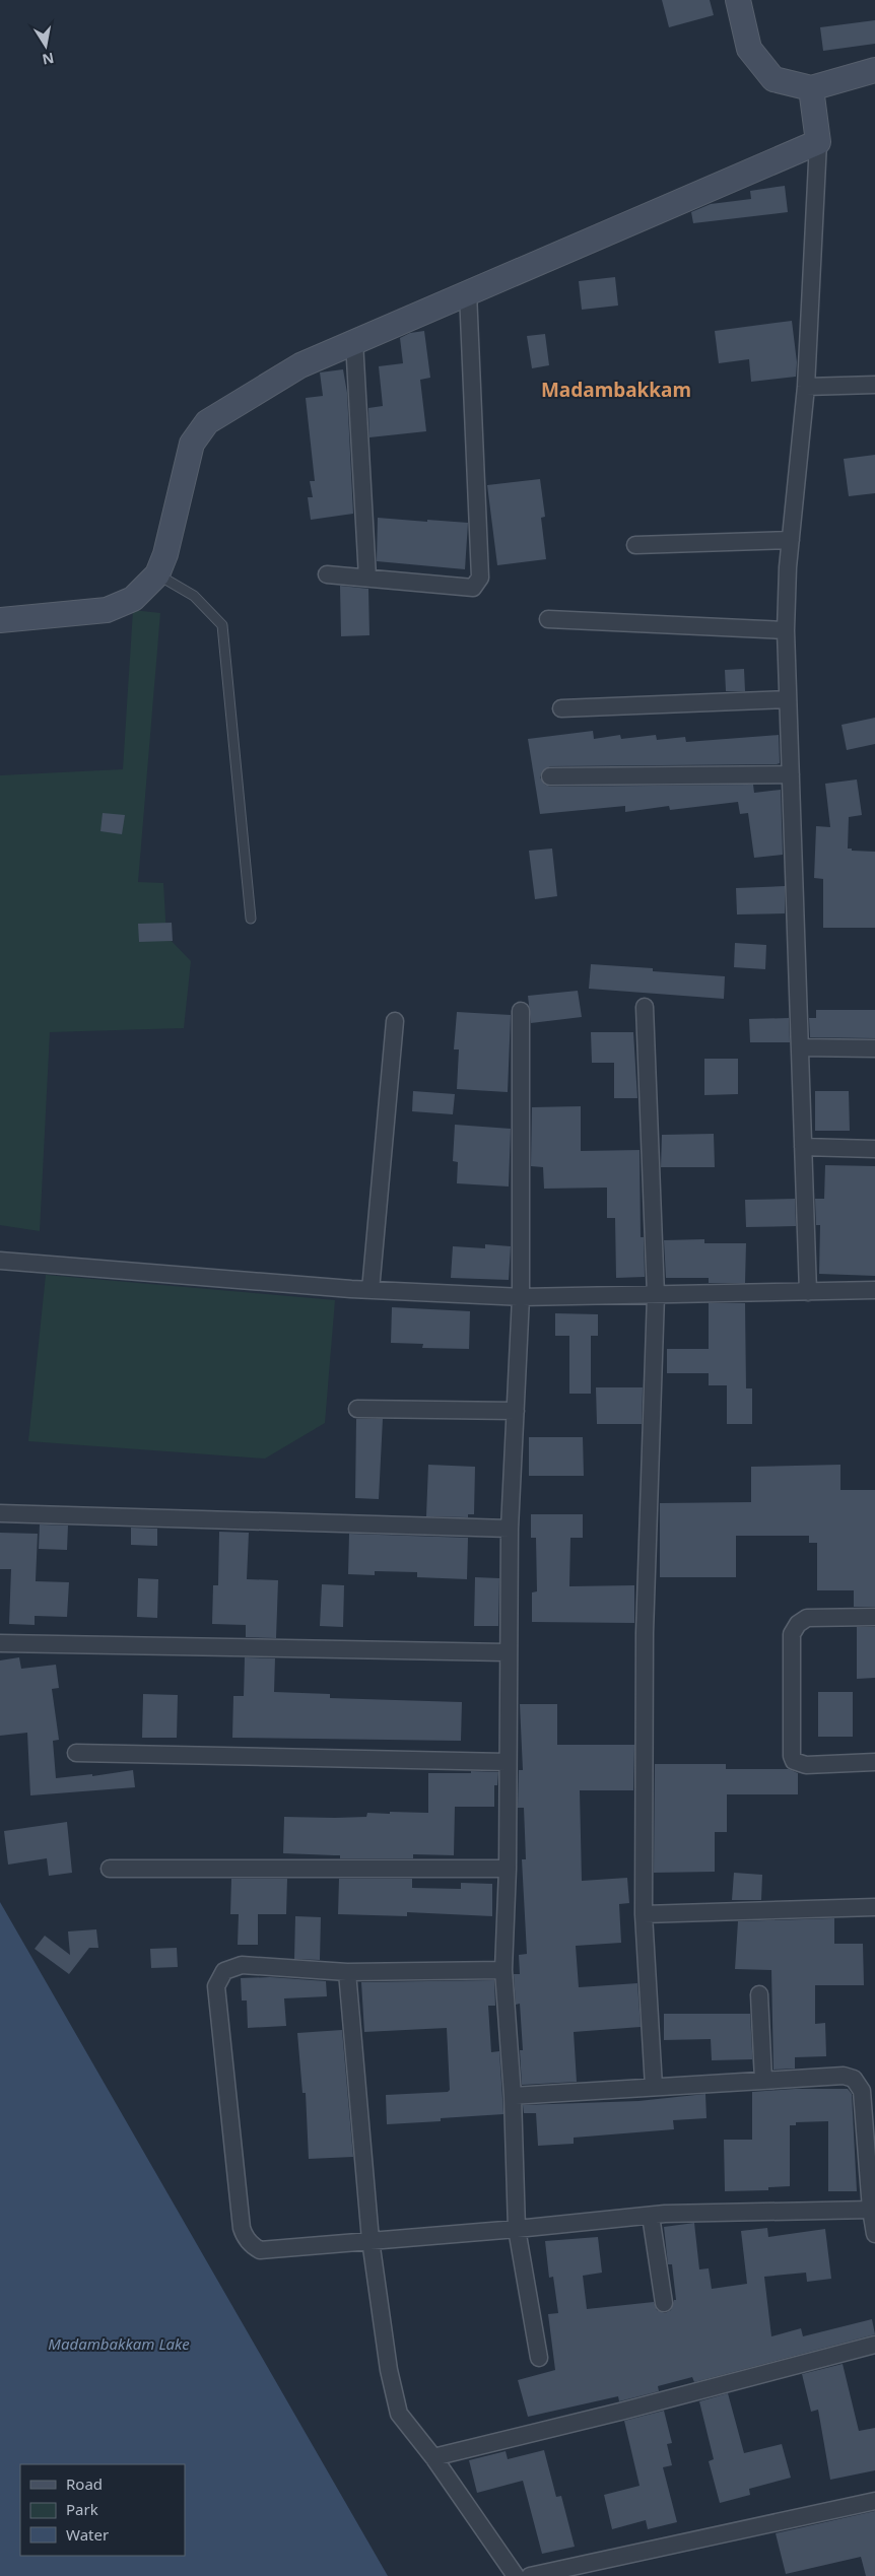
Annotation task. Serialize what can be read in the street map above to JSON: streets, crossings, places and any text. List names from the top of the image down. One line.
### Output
{"districts":["Madambakkam"],"water":["Madambakkam Lake"],"legend":["Road","Park","Water"],"north":"bottom"}
